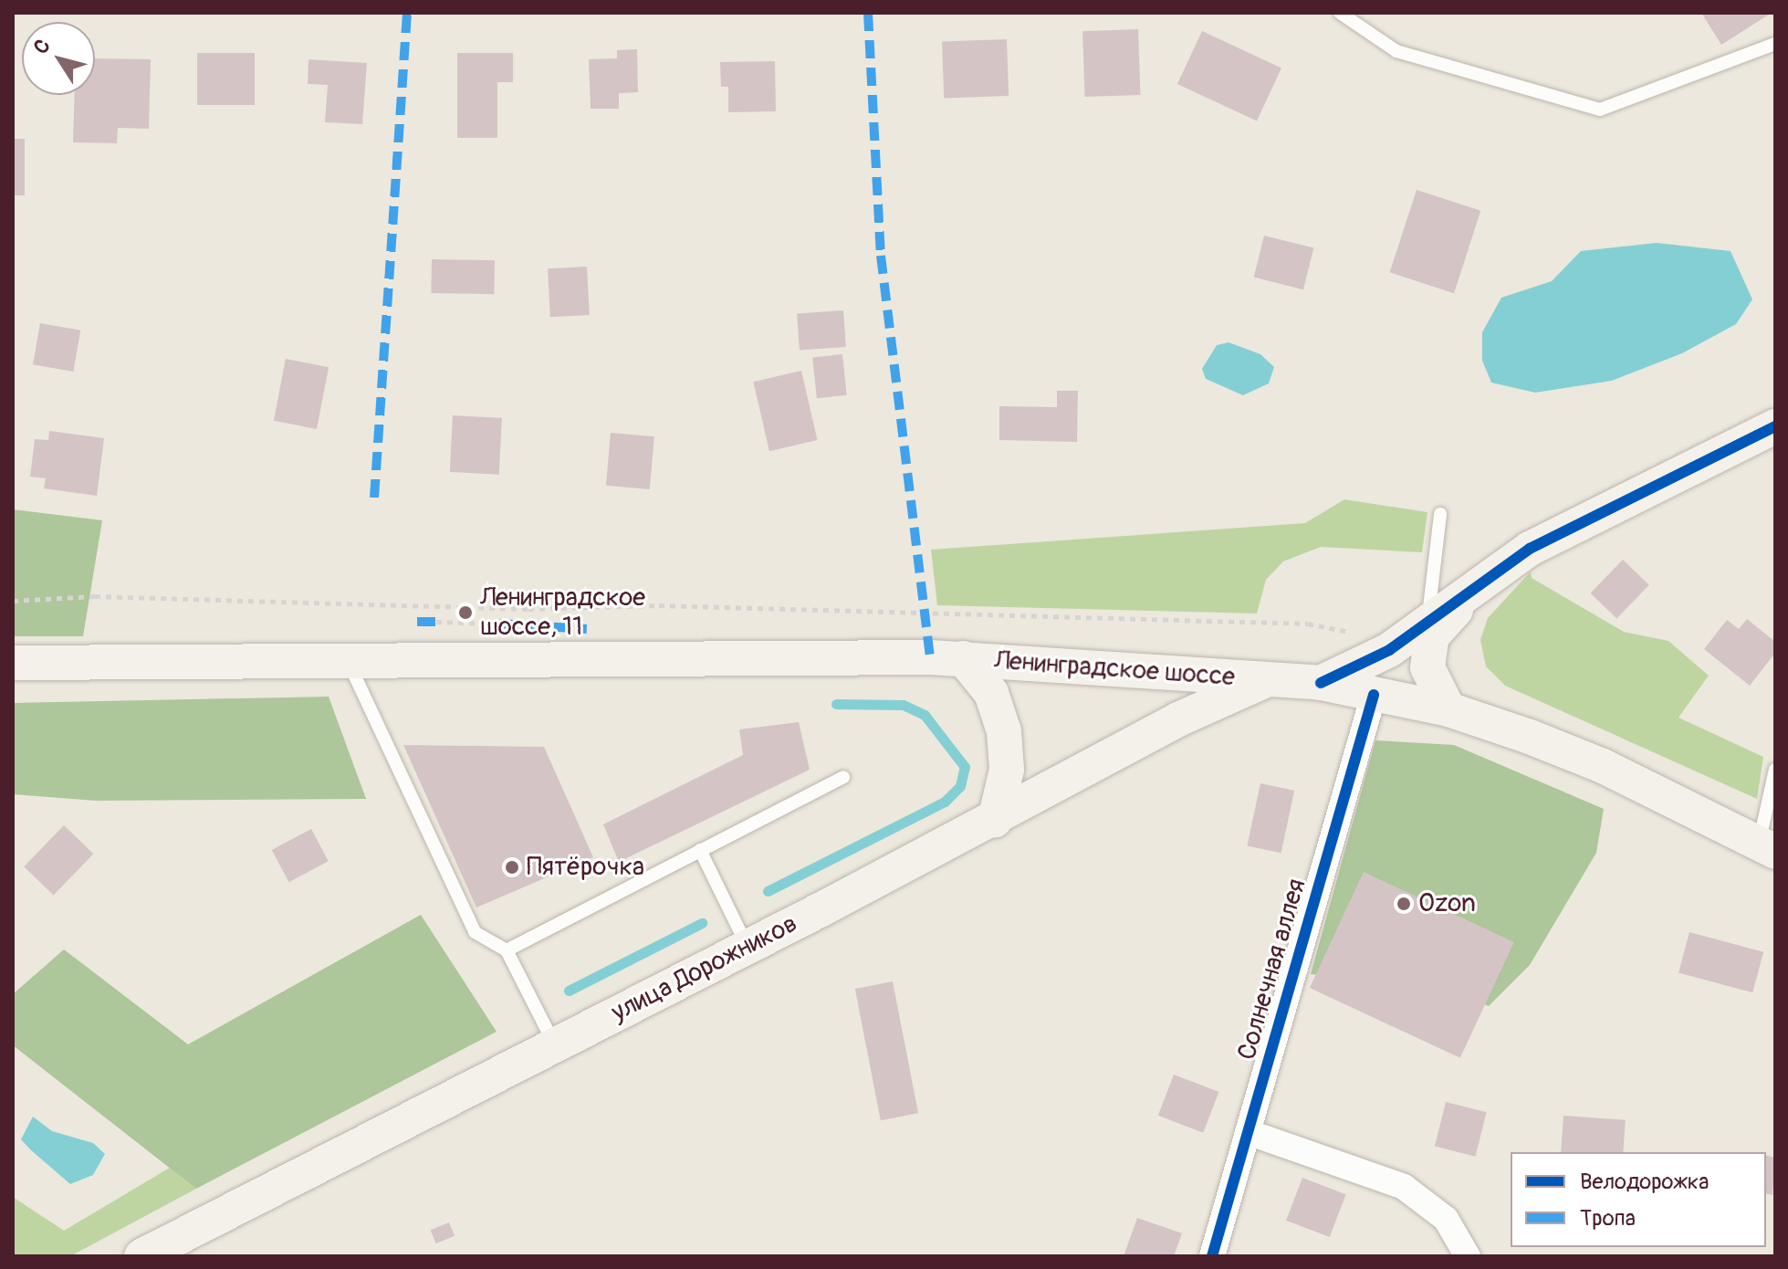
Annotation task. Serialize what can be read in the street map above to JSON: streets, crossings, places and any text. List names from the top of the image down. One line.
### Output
{"streets":{"main road":["Ленинградское шоссе","улица Дорожников"],"street":["Солнечная аллея"]},"crossings":[["Ленинградское шоссе","улица Дорожников"],["Ленинградское шоссе","Солнечная аллея"]],"places":["Ленинградское шоссе, 11","Пятёрочка","Ozon"],"legend":["Велодорожка","Тропа"],"north":"top left"}
